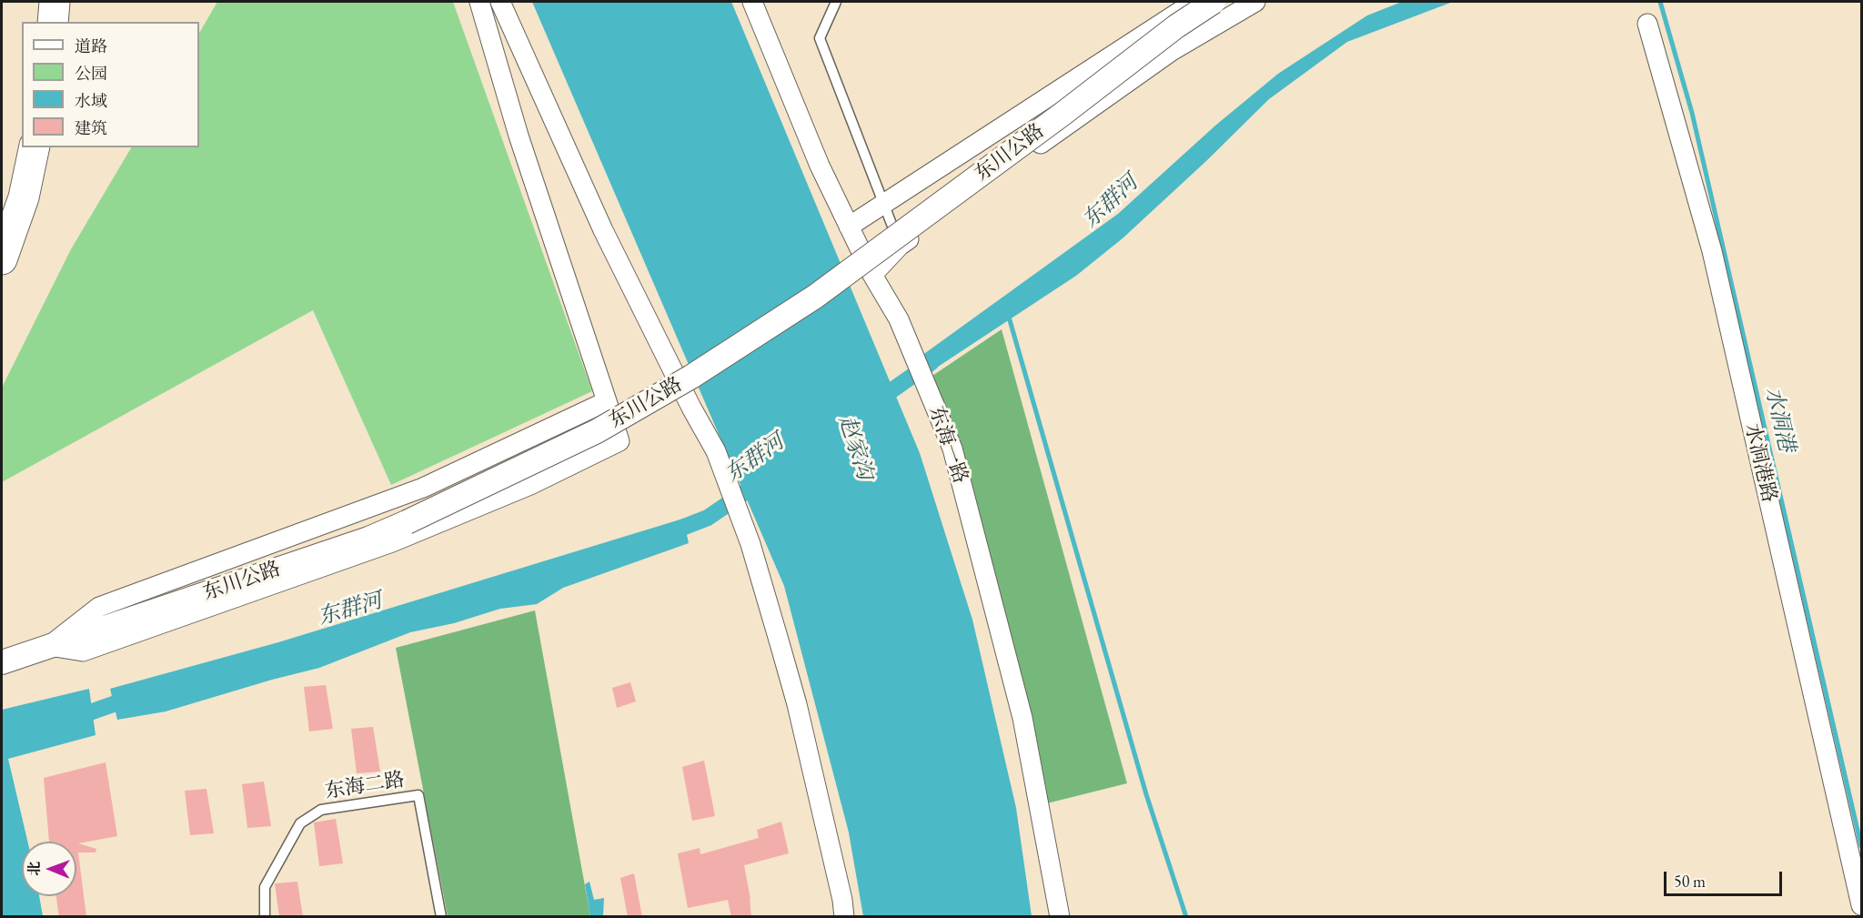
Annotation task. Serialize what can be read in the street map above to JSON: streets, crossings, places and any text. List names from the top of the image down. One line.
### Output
{"streets":{"street":["东川公路","东海一路","水洞港路"],"lane":["东海二路"]},"water":["东群河","水洞港","赵家沟"],"legend":["道路","公园","水域","建筑"],"scale_bar":"50 m","north":"left"}
